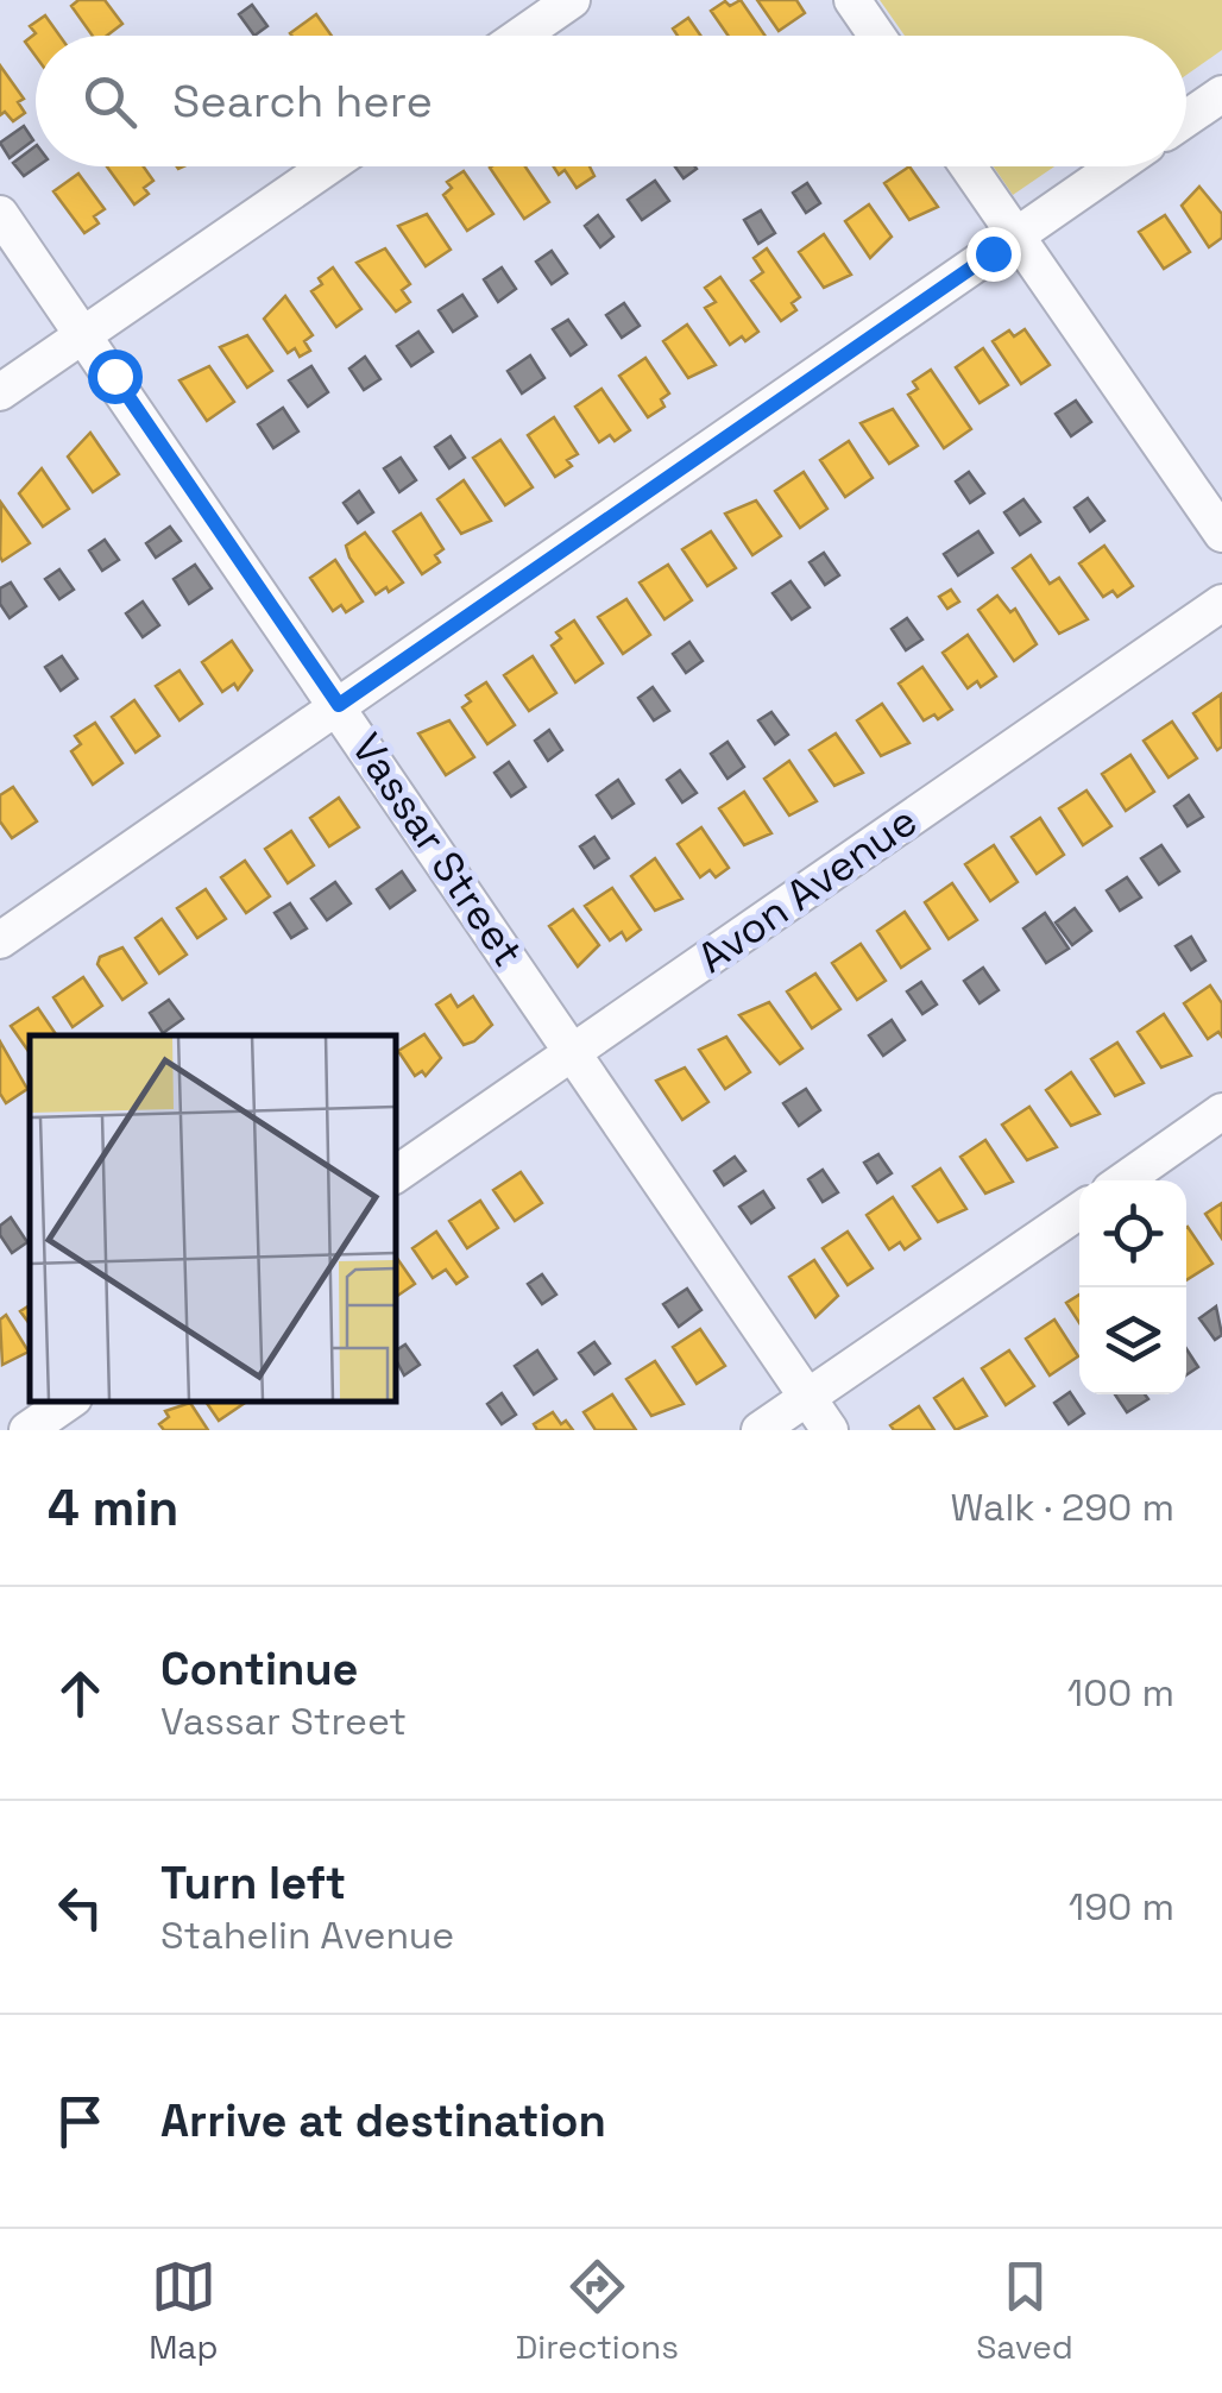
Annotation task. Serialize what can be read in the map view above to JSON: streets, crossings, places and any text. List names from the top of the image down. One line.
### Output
{"streets":{"street":["Vassar Street","Avon Avenue"]},"crossings":[["Vassar Street","Avon Avenue"]],"page":{"search":"Search here","heading":["4 min","Walk · 290 m"],"list":[["Continue","Vassar Street","100 m"],["Turn left","Stahelin Avenue","190 m"],"Arrive at destination"],"nav":["Map","Directions","Saved"]}}
